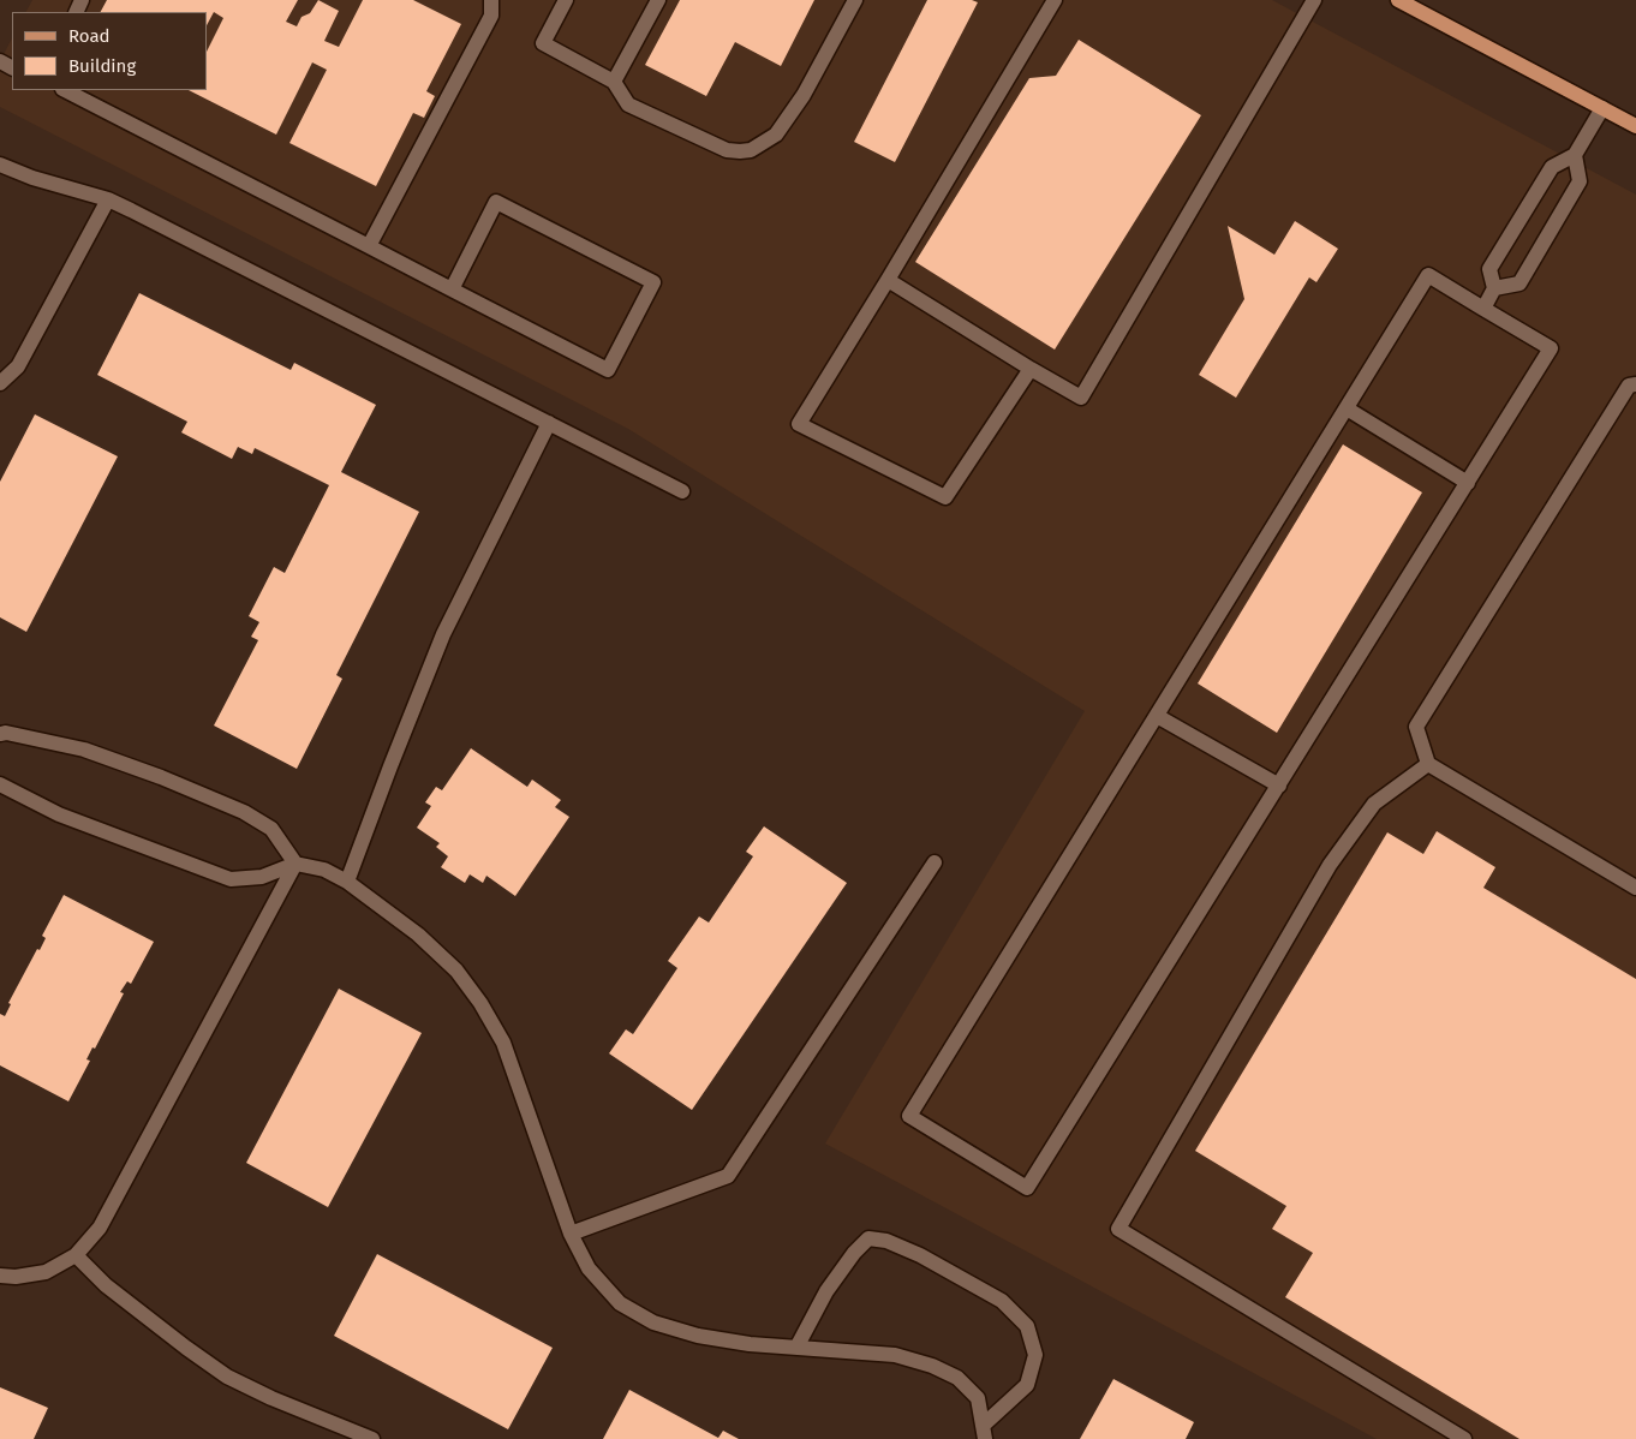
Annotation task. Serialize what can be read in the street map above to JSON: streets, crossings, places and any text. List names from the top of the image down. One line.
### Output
{"legend":["Road","Building"]}
